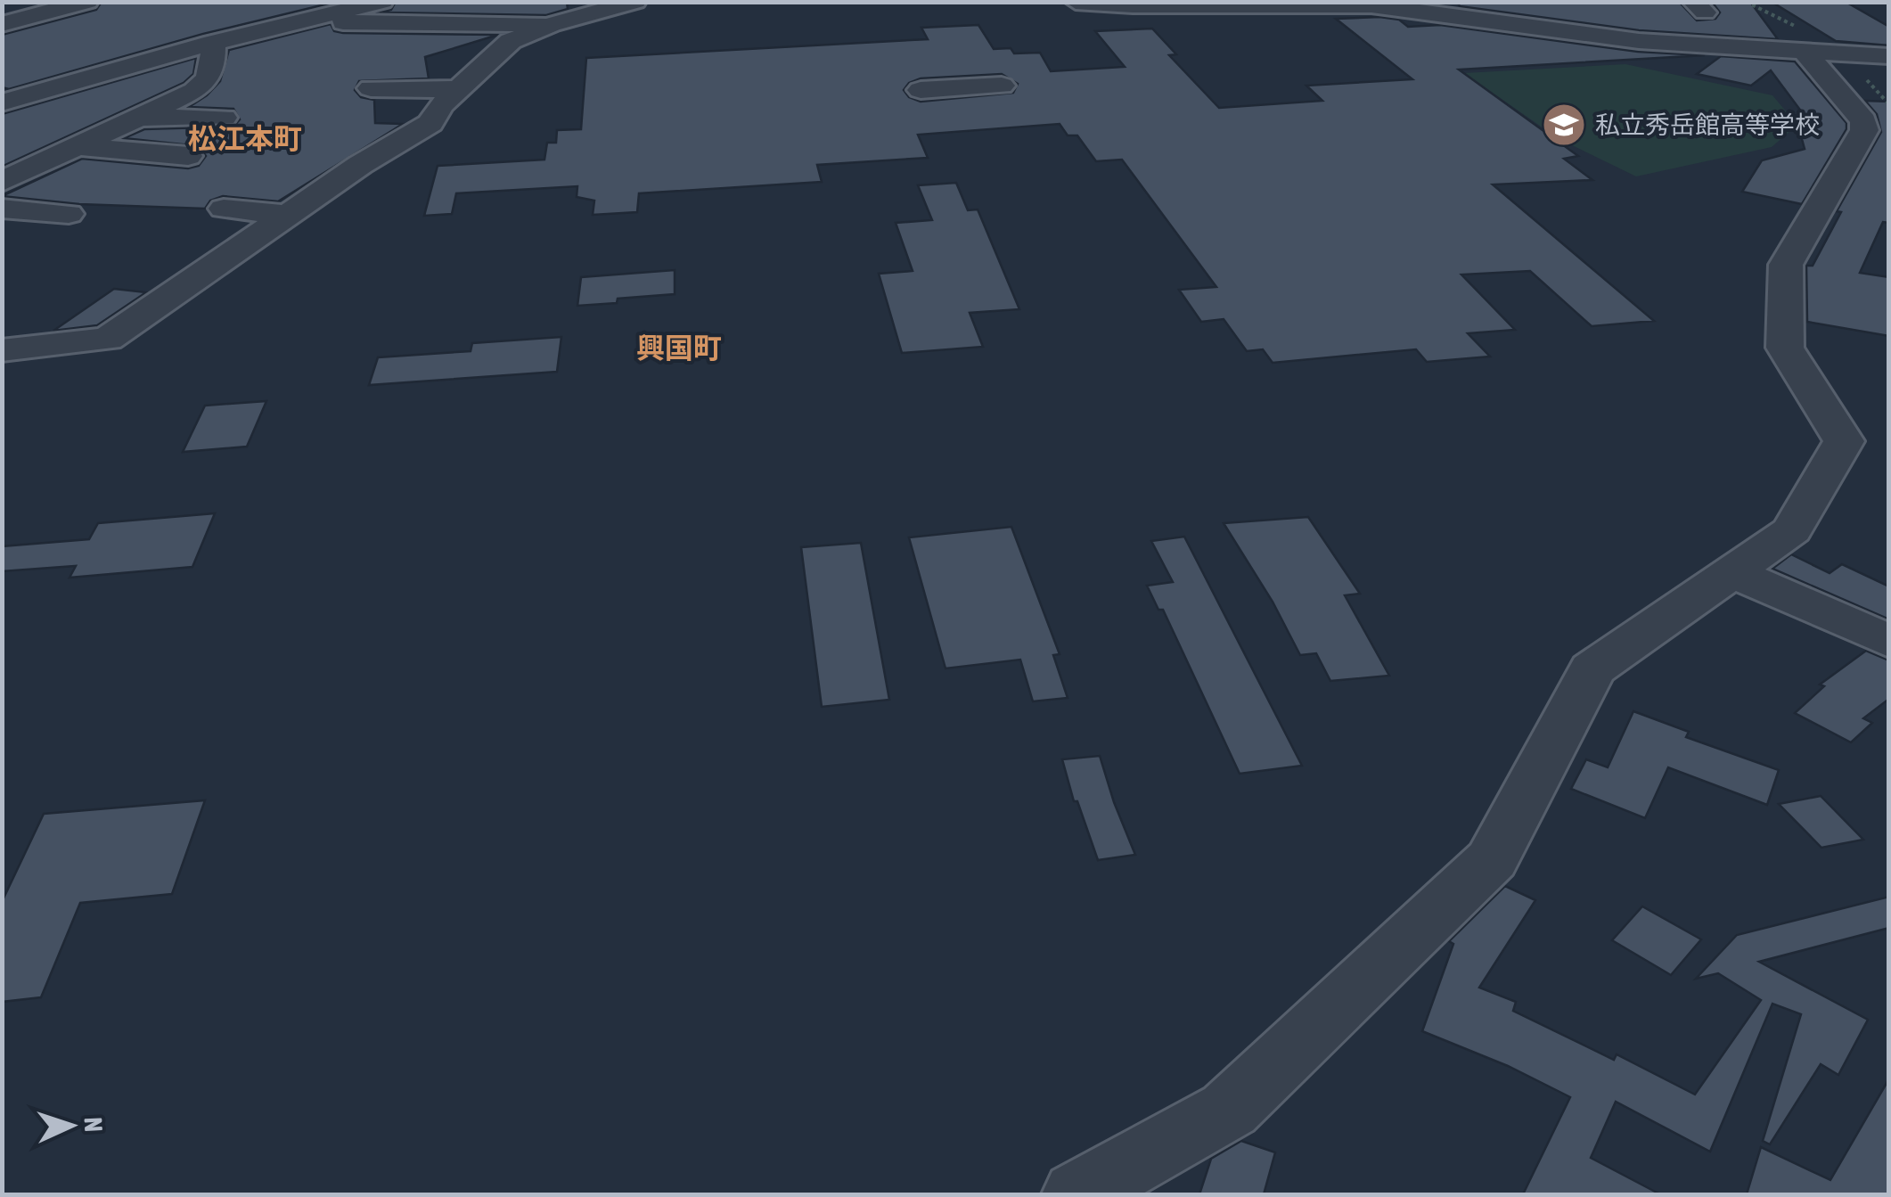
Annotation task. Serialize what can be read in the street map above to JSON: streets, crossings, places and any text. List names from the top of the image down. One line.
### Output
{"districts":["松江本町","興国町"],"places":{"school or university":["私立秀岳館高等学校"]},"north":"right"}
